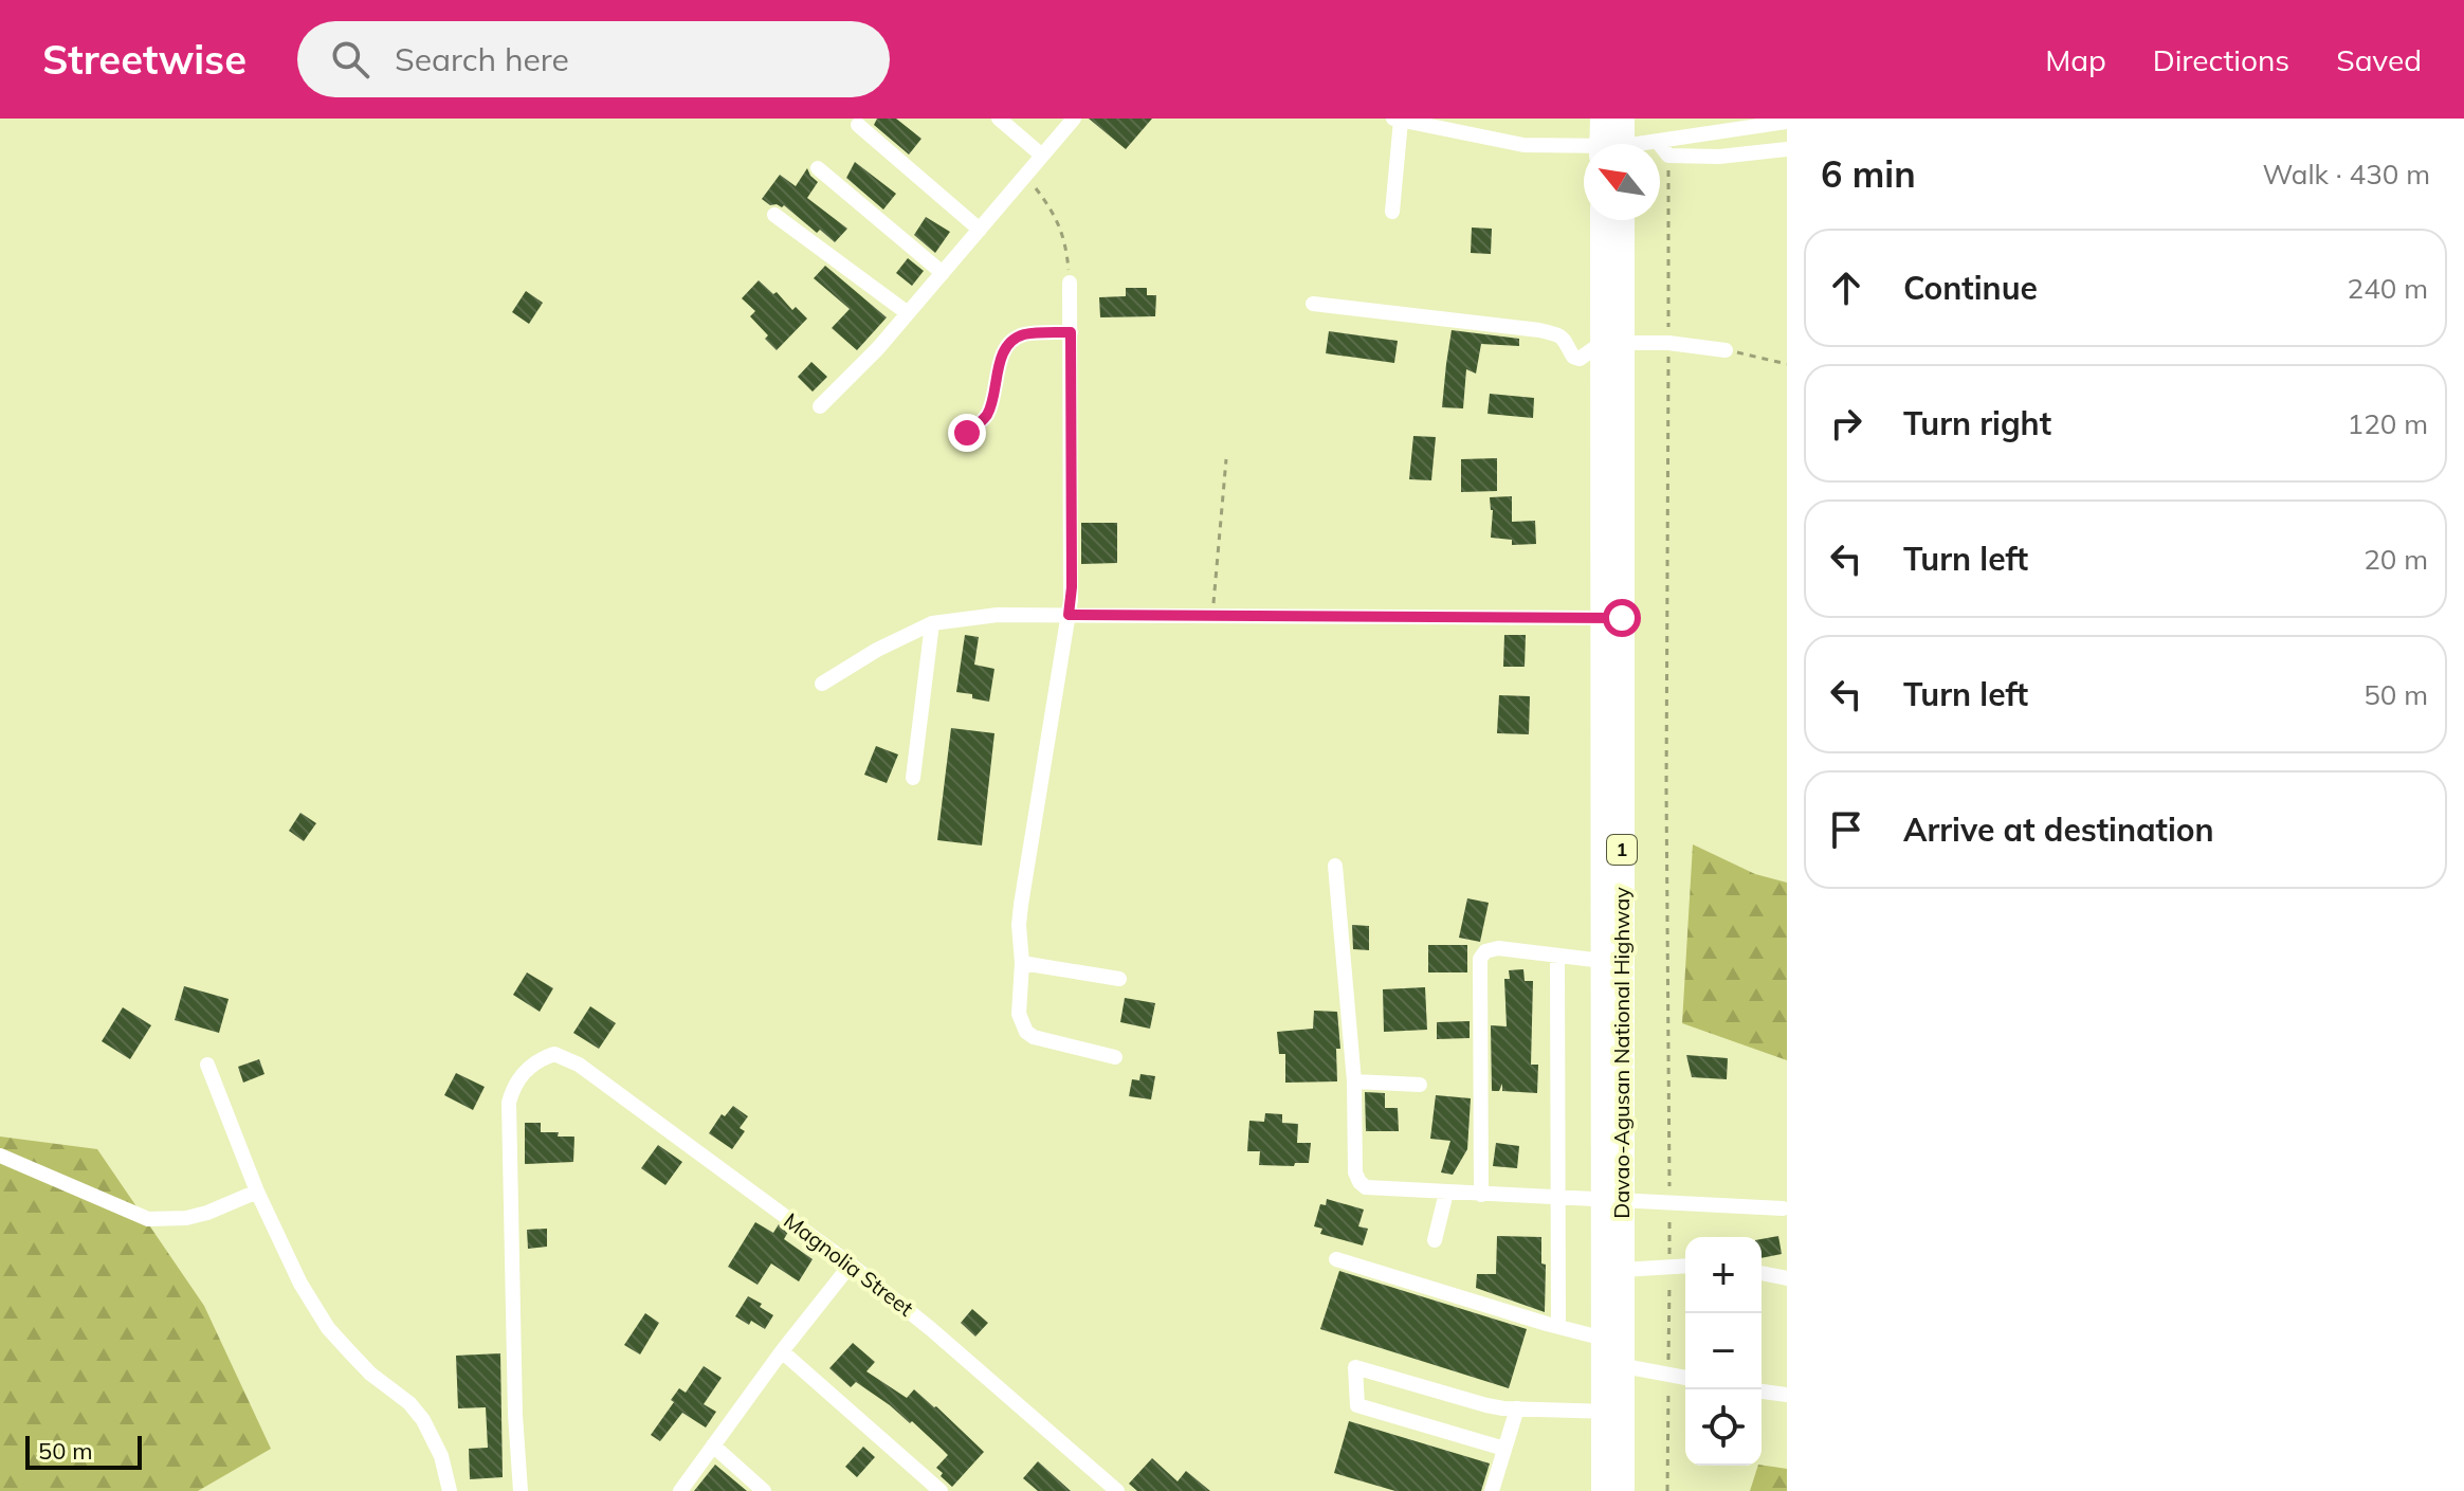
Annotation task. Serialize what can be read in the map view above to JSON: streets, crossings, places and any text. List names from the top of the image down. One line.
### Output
{"streets":{"highway":["1","Davao-Agusan National Highway"],"street":["Magnolia Street"]},"scale_bar":"50 m","north":"top left","page":{"header":"Streetwise","search":"Search here","nav":["Map","Directions","Saved"],"heading":["6 min","Walk · 430 m"],"list":[["Continue","240 m"],["Turn right","120 m"],["Turn left","20 m"],["Turn left","50 m"],"Arrive at destination"],"map_buttons":["+","−"],"scale":"50 m"}}
